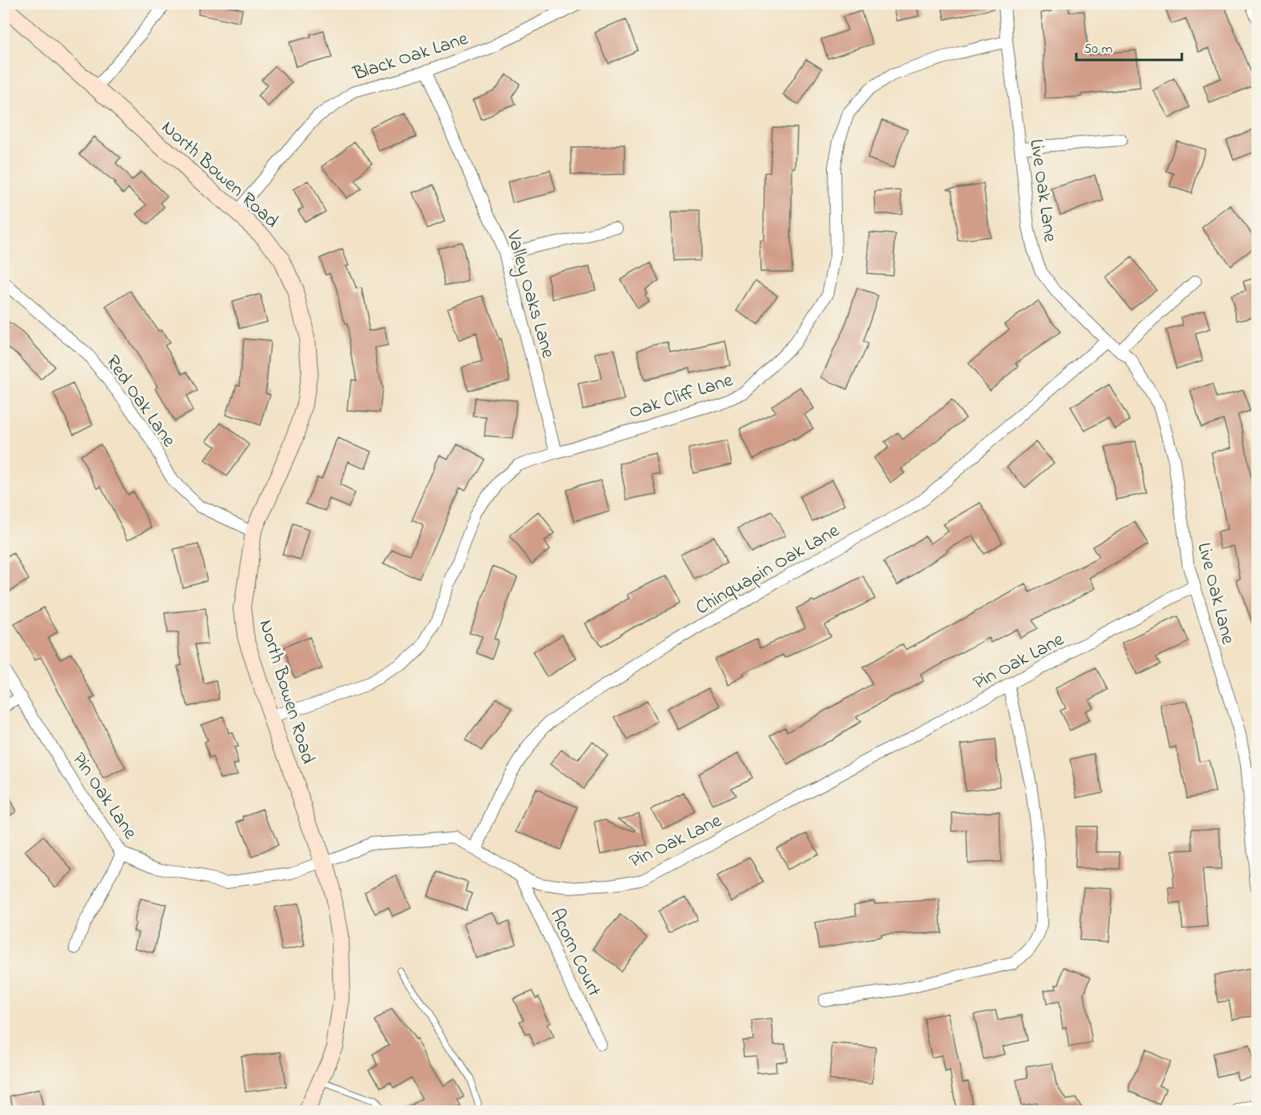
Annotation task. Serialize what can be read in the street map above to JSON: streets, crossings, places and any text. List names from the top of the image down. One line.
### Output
{"streets":{"street":["Black Oak Lane","North Bowen Road","Live Oak Lane","Valley Oaks Lane","Oak Cliff Lane","Red Oak Lane","Chinquapin Oak Lane","Pin Oak Lane","Acorn Court"]},"crossings":[["Black Oak Lane","North Bowen Road"],["Black Oak Lane","Valley Oaks Lane"],["North Bowen Road","Oak Cliff Lane"],["North Bowen Road","Red Oak Lane"],["North Bowen Road","Pin Oak Lane"],["Live Oak Lane","Oak Cliff Lane"],["Live Oak Lane","Chinquapin Oak Lane"],["Live Oak Lane","Pin Oak Lane"],["Valley Oaks Lane","Oak Cliff Lane"],["Chinquapin Oak Lane","Pin Oak Lane"],["Pin Oak Lane","Acorn Court"]],"scale_bar":"50 m"}
